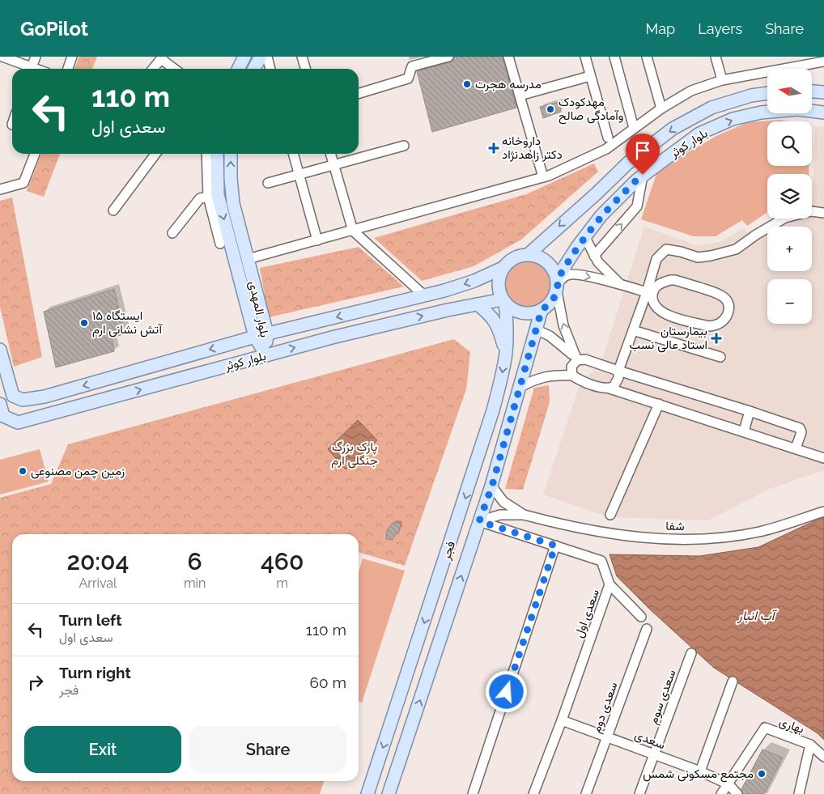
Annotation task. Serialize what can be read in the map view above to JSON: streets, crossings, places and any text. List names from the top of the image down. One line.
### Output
{"streets":{"main road":["بلوار کوثر","بلوار المهدی","فجر"],"street":["شفا","سعدی اول","سعدی سوم","سعدی دوم","بهاری","سعدی"]},"crossings":[["بلوار کوثر","بلوار المهدی"],["بلوار کوثر","فجر"],["فجر","سعدی اول"],["سعدی اول","سعدی"],["سعدی سوم","سعدی"],["سعدی دوم","سعدی"],["بهاری","سعدی"]],"water":["آب انبار"],"parks":["پارک بزرگ جنگلی ارم"],"places":{"other":["مدرسه هجرت","مهدکودک وآمادگی صالح","ایستگاه ۱۵ آتش نشانی ارم","زمین چمن مصنوعی","مجتمع مسکونی شمس"],"health":["داروخانه دکتر زاهدنژاد","بیمارستان استاد عالی نسب"]},"north":"left","page":{"header":"GoPilot","nav":["Map","Layers","Share"],"map_buttons":["+","−"],"turn":["110 m","سعدی اول"],"eta":["20:04","Arrival","6","min","460","m"],"list":[{"name":"Turn left","note":"سعدی اول","value":"110 m"},{"name":"Turn right","note":"فجر","value":"60 m"}],"buttons":["Exit","Share"]}}
